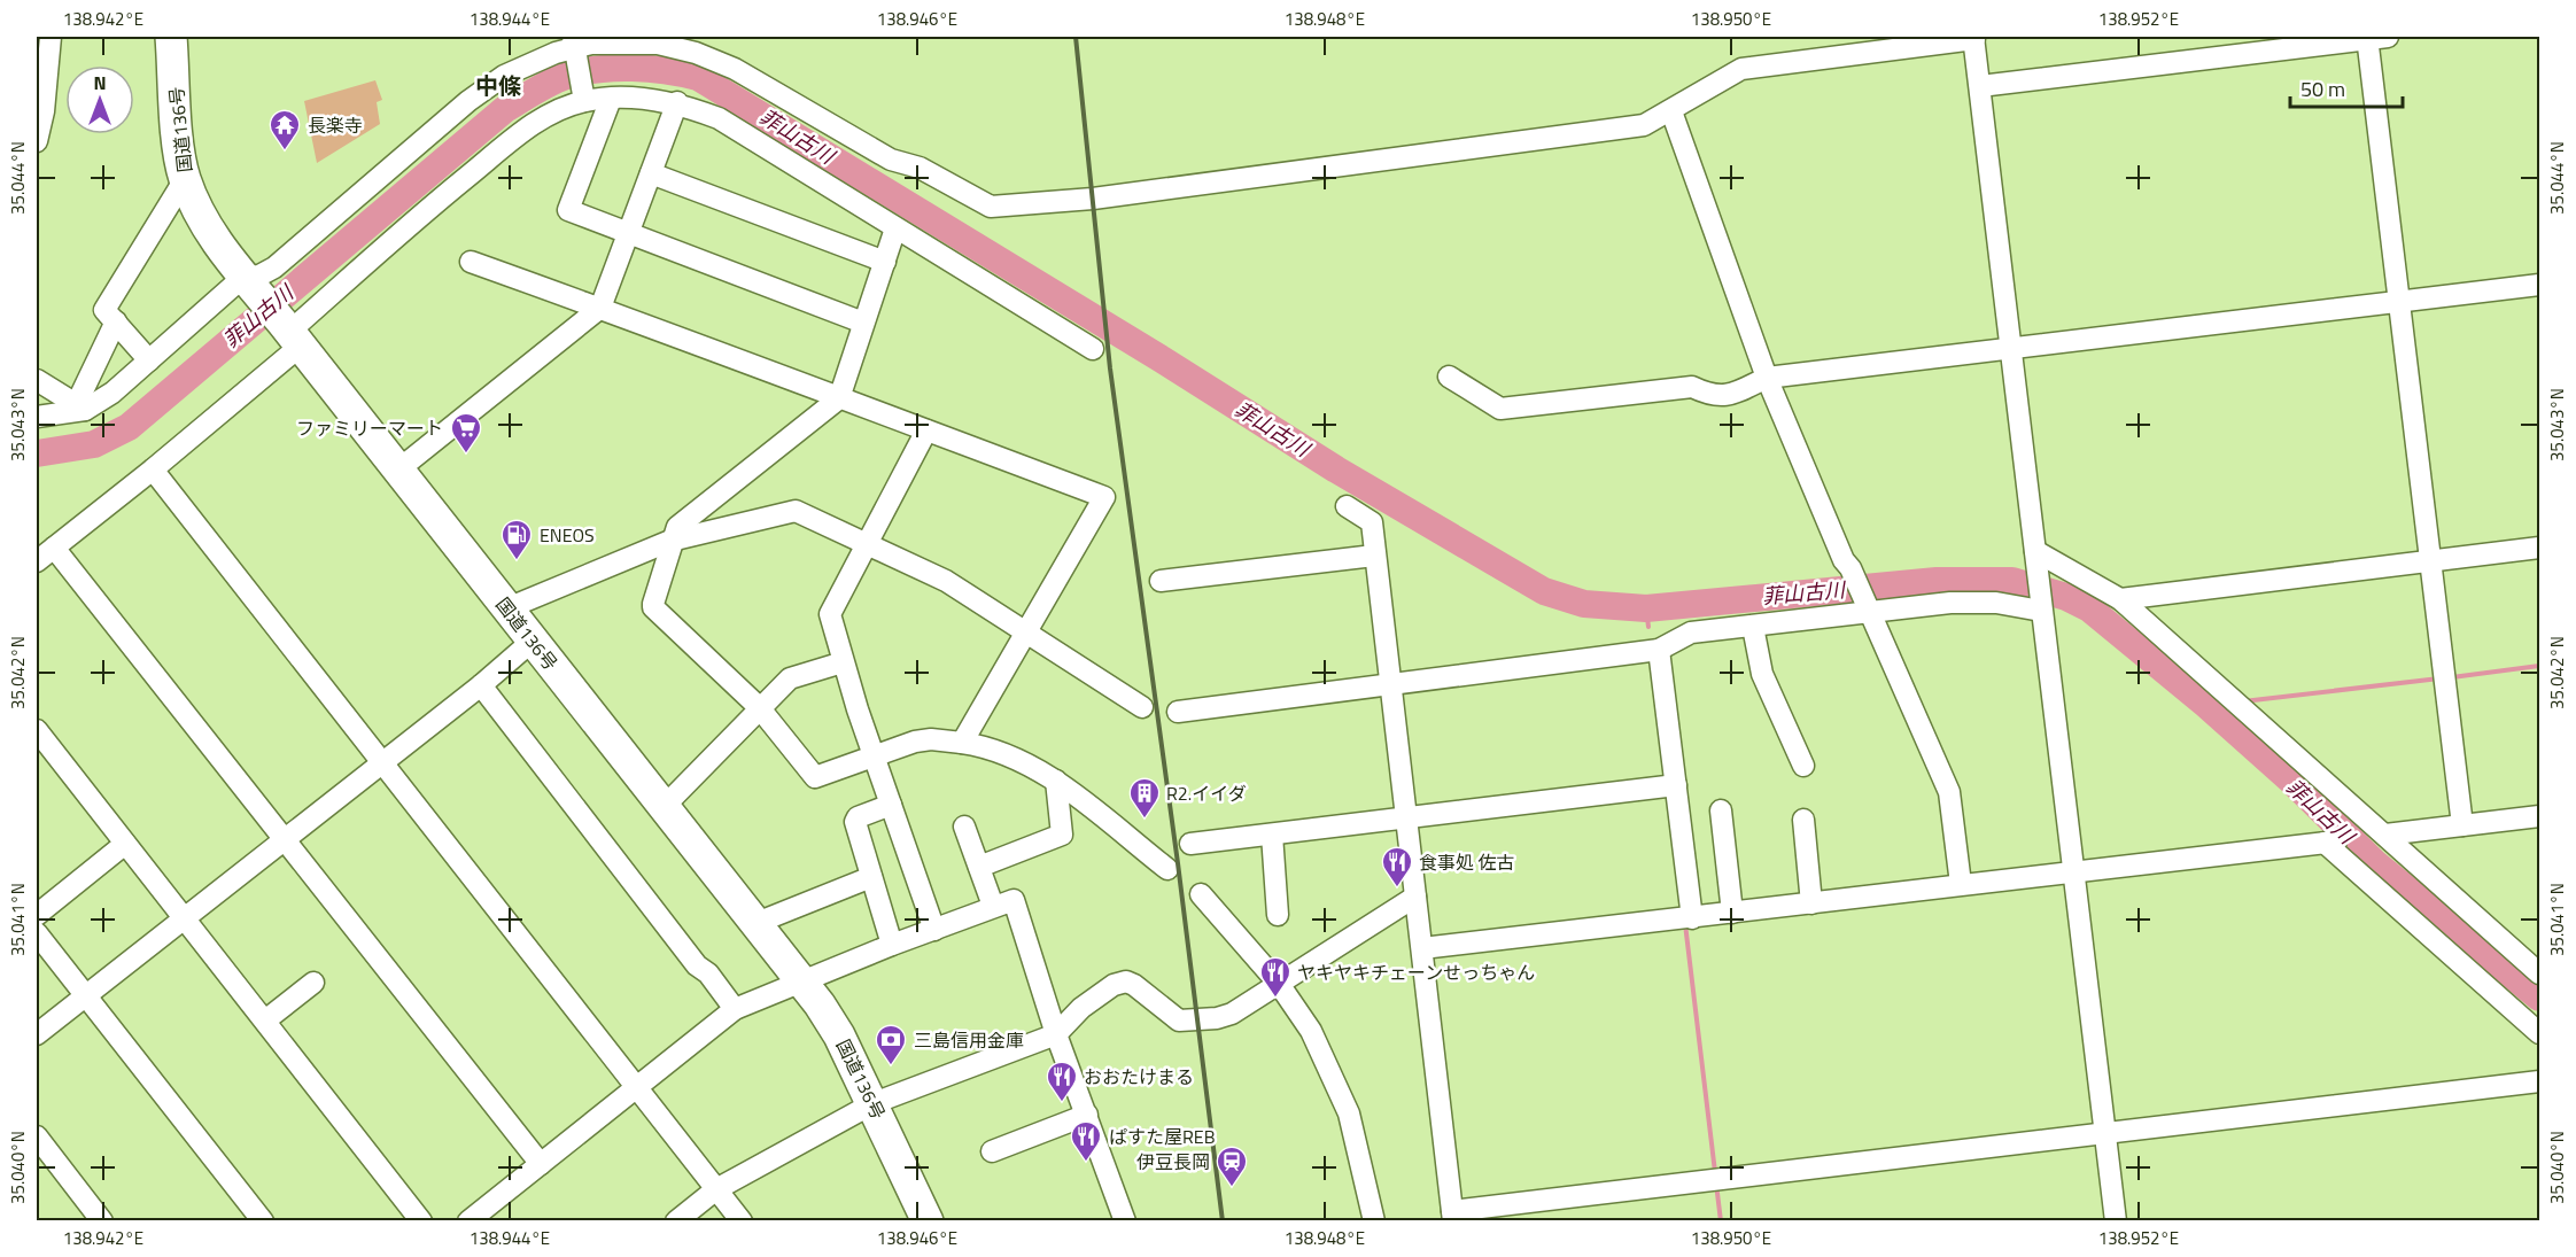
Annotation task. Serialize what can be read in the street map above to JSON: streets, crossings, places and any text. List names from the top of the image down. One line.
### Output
{"streets":{"highway":["国道136号"]},"districts":["中條"],"water":["菲山古川"],"places":{"temple":["長楽寺"],"supermarket":["ファミリーマート"],"fuel station":["ENEOS"],"building":["R2.イイダ"],"restaurant":["食事処 佐古","ヤキヤキチェーンせっちゃん","おおたけまる","ぱすた屋REB"],"bank":["三島信用金庫"],"station":["伊豆長岡"]},"scale_bar":"50 m","north":"top","coordinates":["138.942°E","138.944°E","138.946°E","138.948°E","138.950°E","138.952°E","35.044°N","35.043°N","35.042°N","35.041°N","35.040°N"]}
